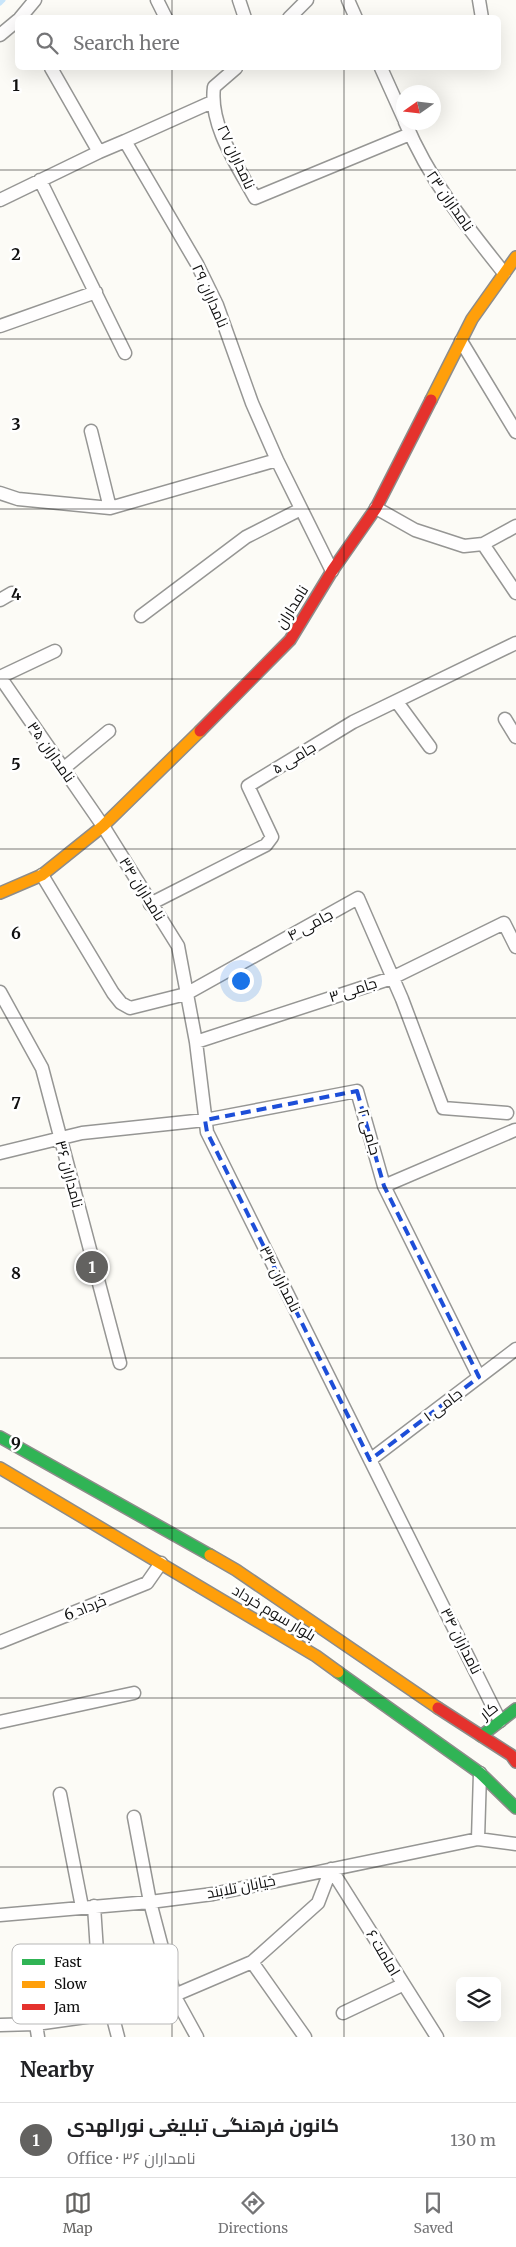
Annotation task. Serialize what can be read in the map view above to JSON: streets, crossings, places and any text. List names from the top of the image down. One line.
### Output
{"streets":{"main road":["نامداران","بلوار سوم خرداد","کار"],"street":["نامداران ۲۷","نامداران ۲۳","نامداران ۲۹","نامداران ۳۵","جامی ۵","نامداران ۳۴","جامی ۴","جامی ۳","جامی ۲","نامداران ۳۶","جامی ۱","خرداد 6","خیابان تلابند","امامت ۶"]},"crossings":[["نامداران ۲۳","نامداران"],["نامداران ۲۹","نامداران"],["نامداران","نامداران ۳۵"],["نامداران","نامداران ۳۴"],["نامداران ۳۵","نامداران ۳۴"],["جامی ۵","نامداران ۳۴"],["نامداران ۳۴","جامی ۴"],["نامداران ۳۴","جامی ۳"],["نامداران ۳۴","جامی ۲"],["نامداران ۳۴","جامی ۱"],["نامداران ۳۴","کار"],["جامی ۴","جامی ۳"],["خرداد 6","بلوار سوم خرداد"],["بلوار سوم خرداد","کار"],["خیابان تلابند","امامت ۶"]],"legend":["Fast","Slow","Jam"],"north":"left","page":{"search":"Search here","pins":"1","heading":"Nearby","list":[{"mark":"1","name":"کانون فرهنگی تبلیغی نورالهدی","note":"Office · نامداران ۳۶","value":"130 m"}],"nav":["Map","Directions","Saved"]},"grid":{"rows":["1","2","3","4","5","6","7","8","9"]}}
